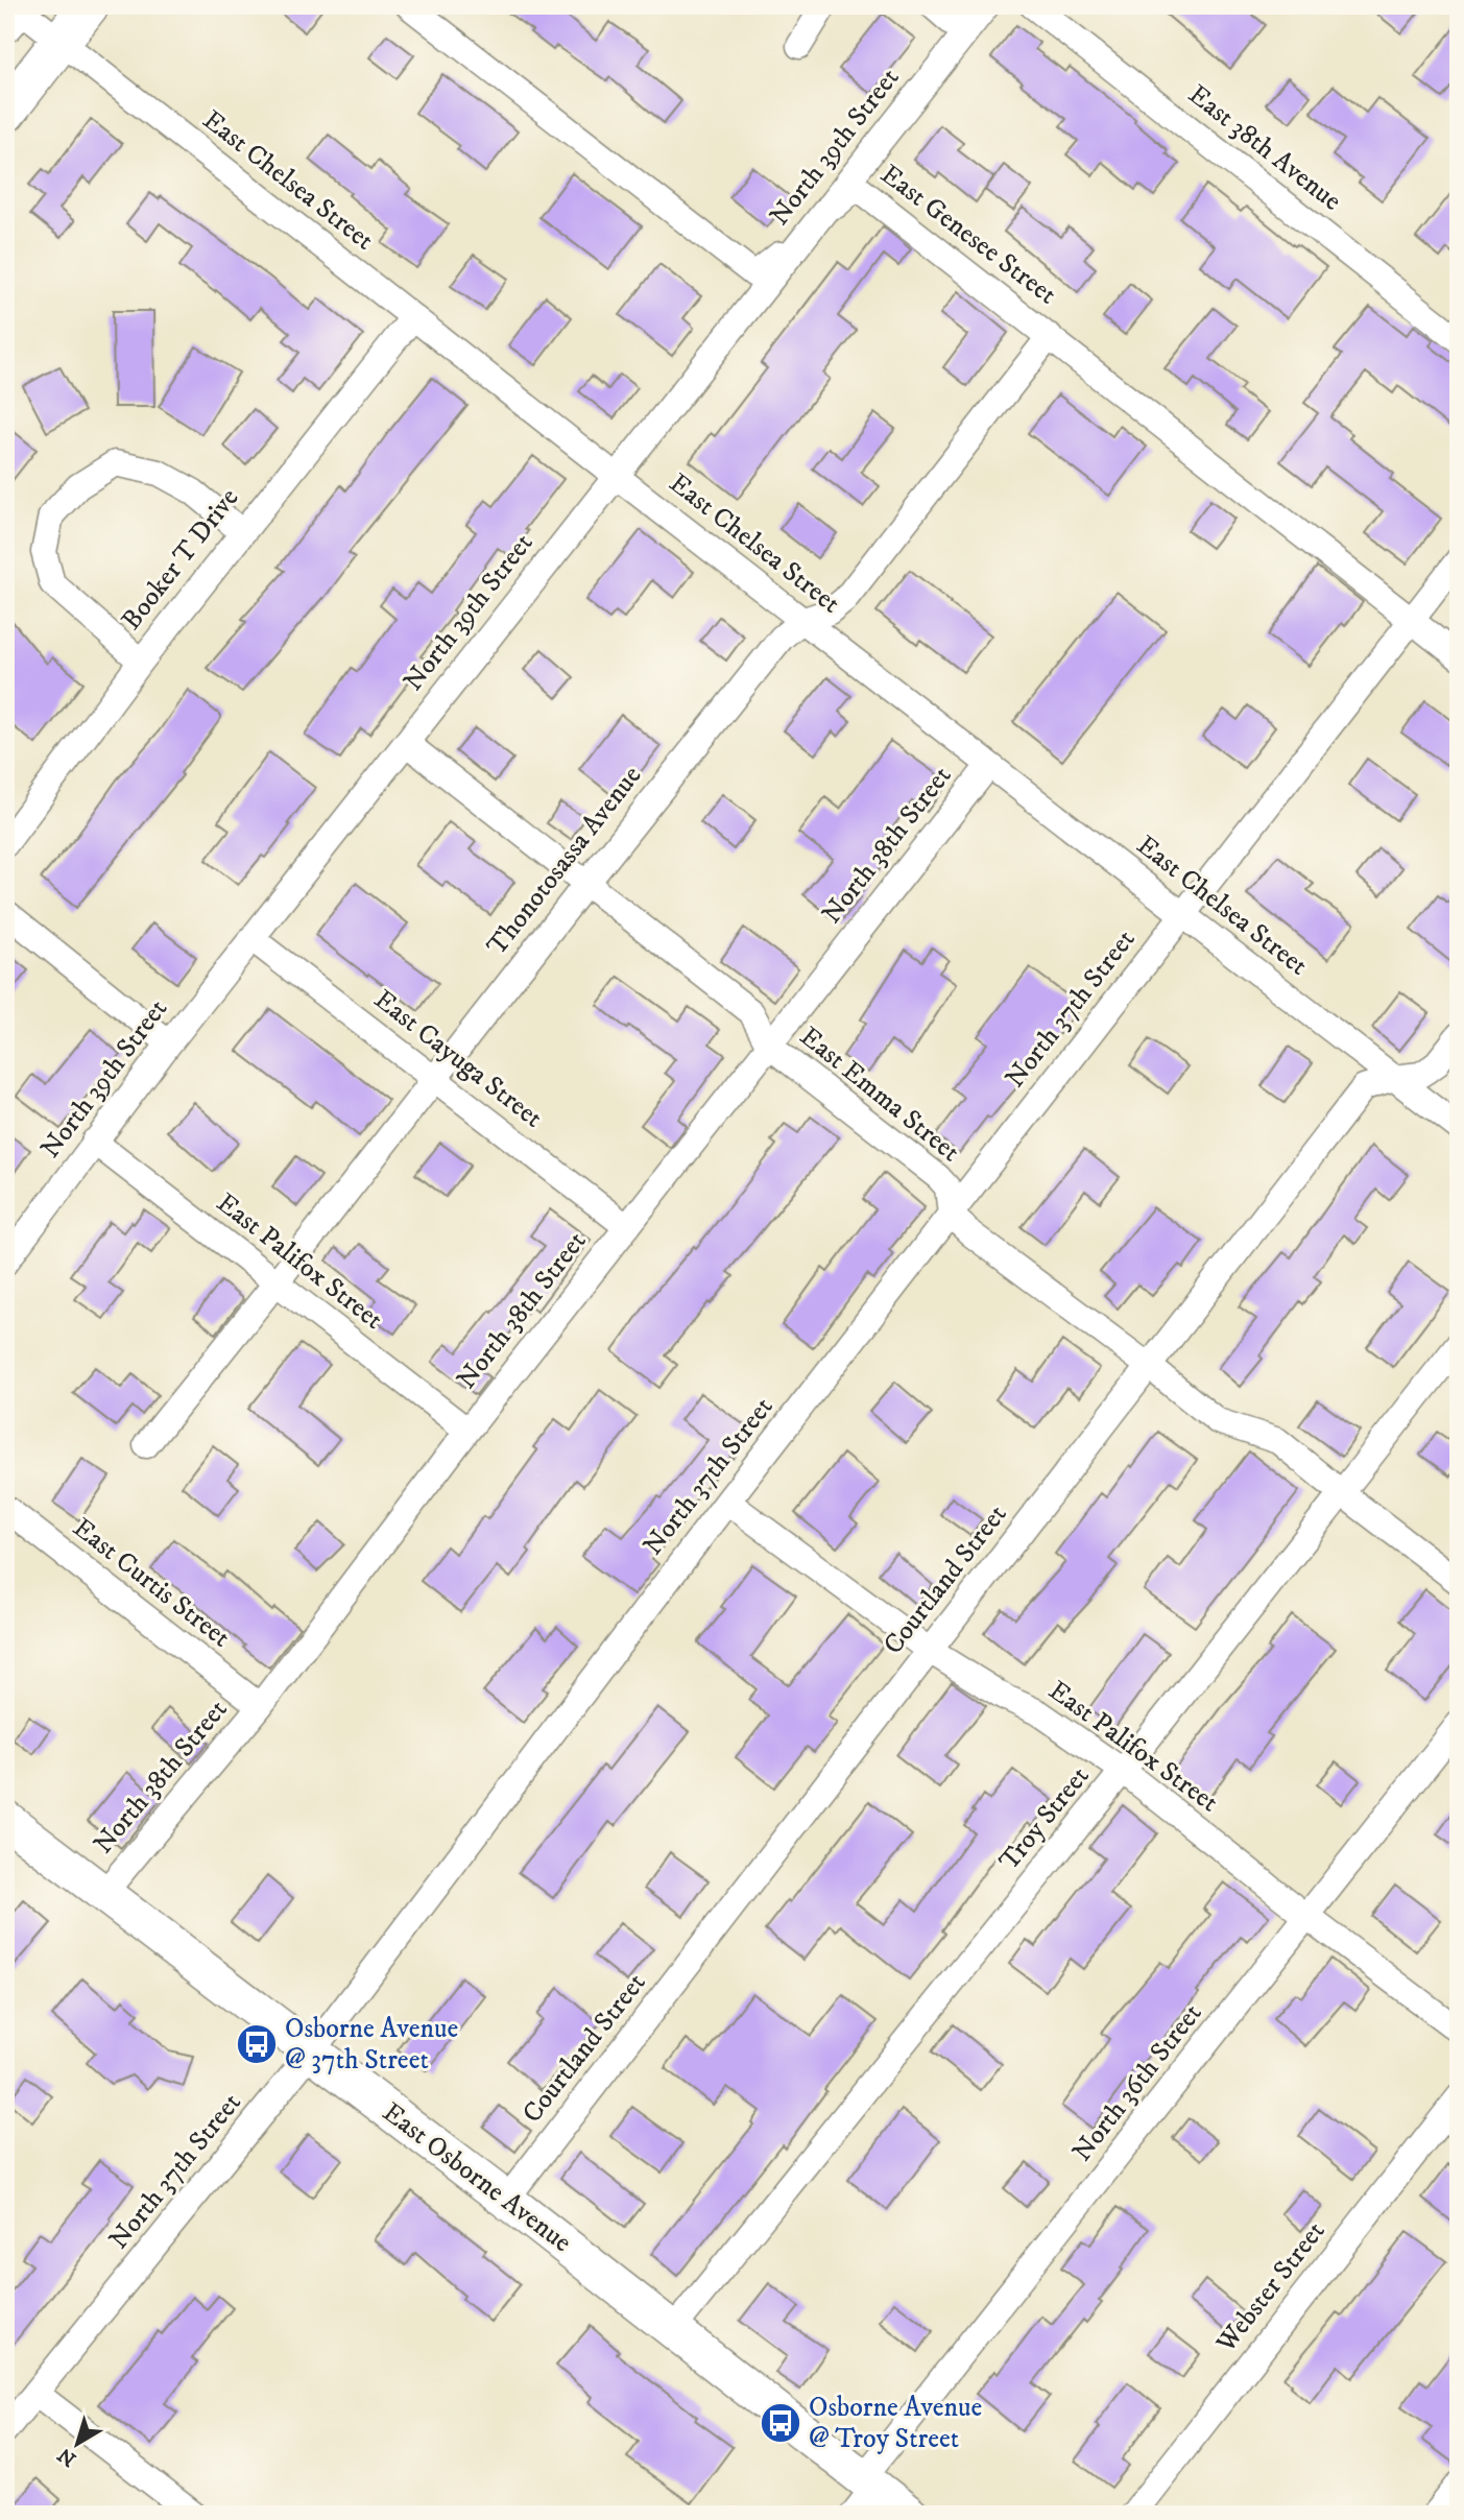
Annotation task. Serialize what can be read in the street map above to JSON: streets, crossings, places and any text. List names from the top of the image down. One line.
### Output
{"streets":{"street":["North 39th Street","East 38th Avenue","East Chelsea Street","East Genesee Street","Booker T Drive","North 38th Street","Thonotosassa Avenue","North 37th Street","East Cayuga Street","East Emma Street","East Palifox Street","Courtland Street","East Curtis Street","Troy Street","North 36th Street","East Osborne Avenue","Webster Street"]},"crossings":[["North 39th Street","East Chelsea Street"],["North 39th Street","East Genesee Street"],["North 39th Street","East Cayuga Street"],["North 39th Street","East Emma Street"],["North 39th Street","East Palifox Street"],["East Chelsea Street","Booker T Drive"],["East Chelsea Street","North 38th Street"],["East Chelsea Street","Thonotosassa Avenue"],["East Chelsea Street","North 37th Street"],["East Chelsea Street","Courtland Street"],["East Genesee Street","Thonotosassa Avenue"],["East Genesee Street","North 37th Street"],["North 38th Street","East Cayuga Street"],["North 38th Street","East Emma Street"],["North 38th Street","East Palifox Street"],["North 38th Street","East Curtis Street"],["North 38th Street","East Osborne Avenue"],["Thonotosassa Avenue","East Cayuga Street"],["Thonotosassa Avenue","East Emma Street"],["Thonotosassa Avenue","East Palifox Street"],["North 37th Street","East Emma Street"],["North 37th Street","East Palifox Street"],["North 37th Street","East Osborne Avenue"],["East Palifox Street","Courtland Street"],["East Palifox Street","Troy Street"],["East Palifox Street","North 36th Street"],["Courtland Street","East Osborne Avenue"],["Troy Street","East Osborne Avenue"],["North 36th Street","East Osborne Avenue"]],"places":{"bus stop":["Osborne Avenue @ 37th Street","Osborne Avenue @ Troy Street"]},"north":"bottom left"}
